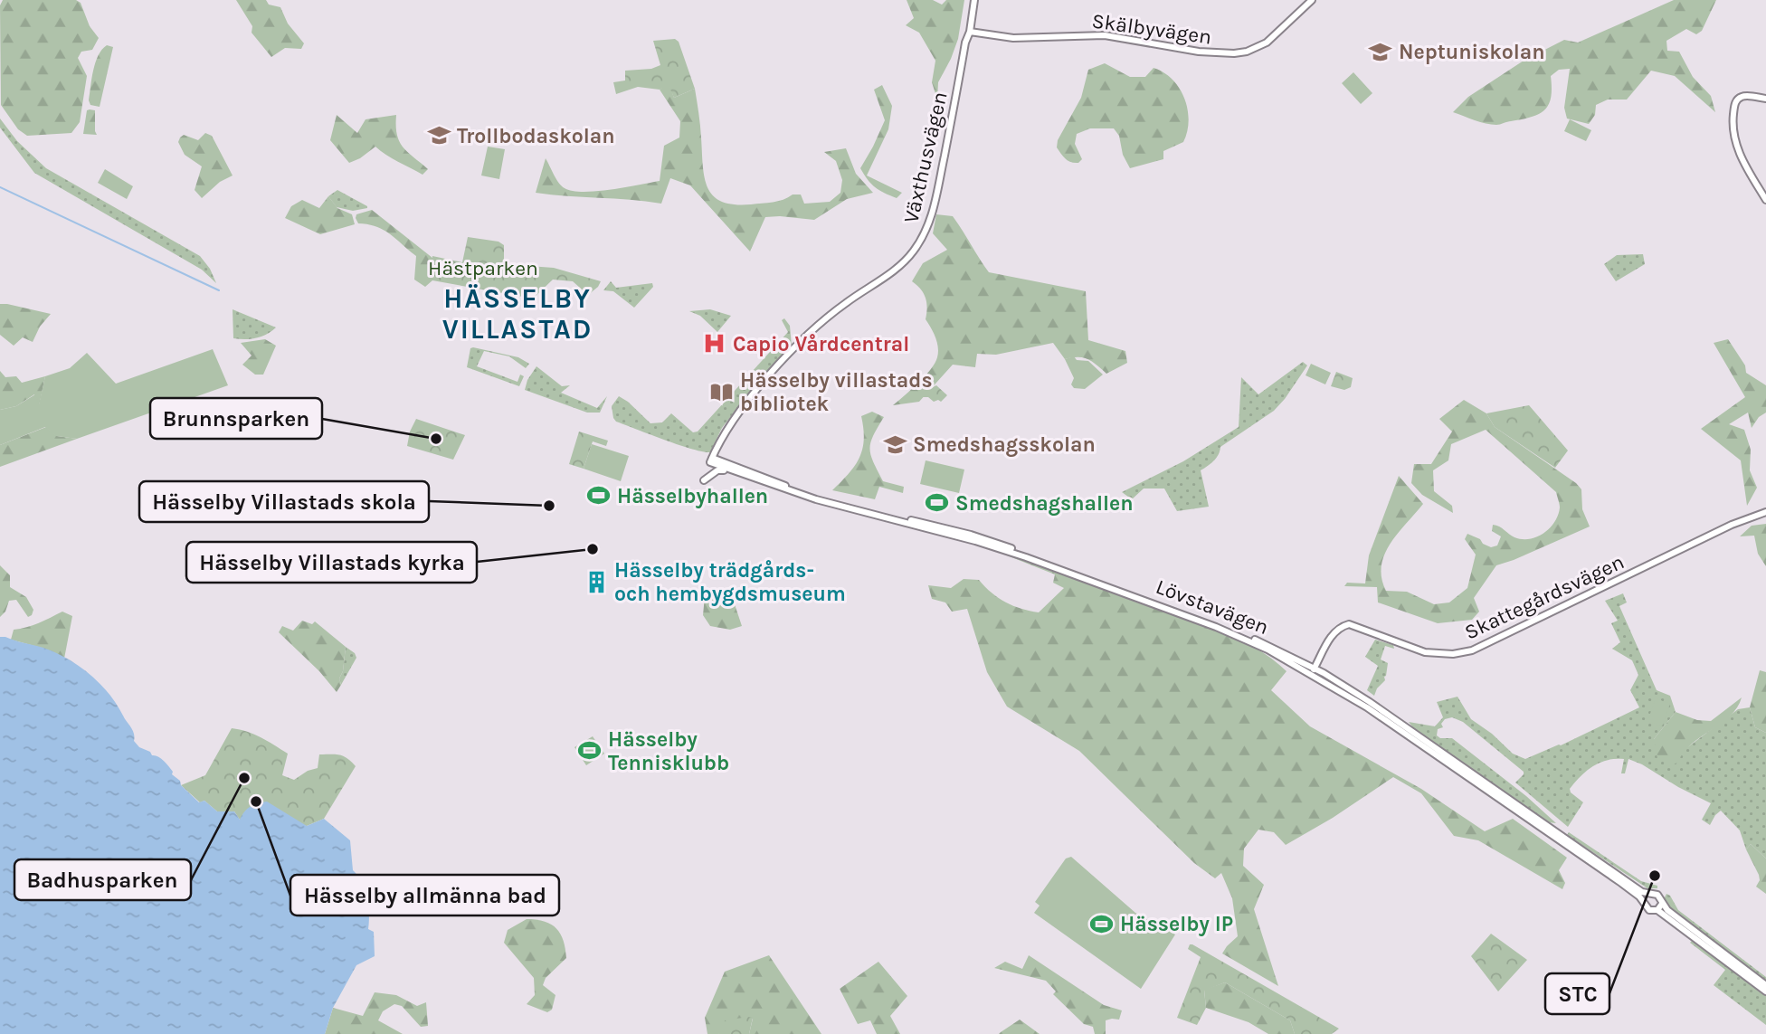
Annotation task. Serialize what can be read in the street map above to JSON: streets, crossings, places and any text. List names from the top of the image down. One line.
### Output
{"streets":{"street":["Skälbyvägen","Växthusvägen","Skattegårdsvägen","Lövstavägen"]},"crossings":[["Skälbyvägen","Växthusvägen"],["Växthusvägen","Lövstavägen"],["Skattegårdsvägen","Lövstavägen"]],"districts":["HÄSSELBY VILLASTAD"],"parks":["Hästparken"],"places":{"school or university":["Neptuniskolan","Trollbodaskolan","Smedshagsskolan"],"hospital":["Capio Vårdcentral"],"library":["Hässelby villastads bibliotek"],"other":["Brunnsparken","Hässelby Villastads skola","Hässelby Villastads kyrka","Badhusparken","Hässelby allmänna bad","STC"],"sports":["Hässelbyhallen","Smedshagshallen","Hässelby Tennisklubb","Hässelby IP"],"building":["Hässelby trädgårds- och hembygdsmuseum"]}}
